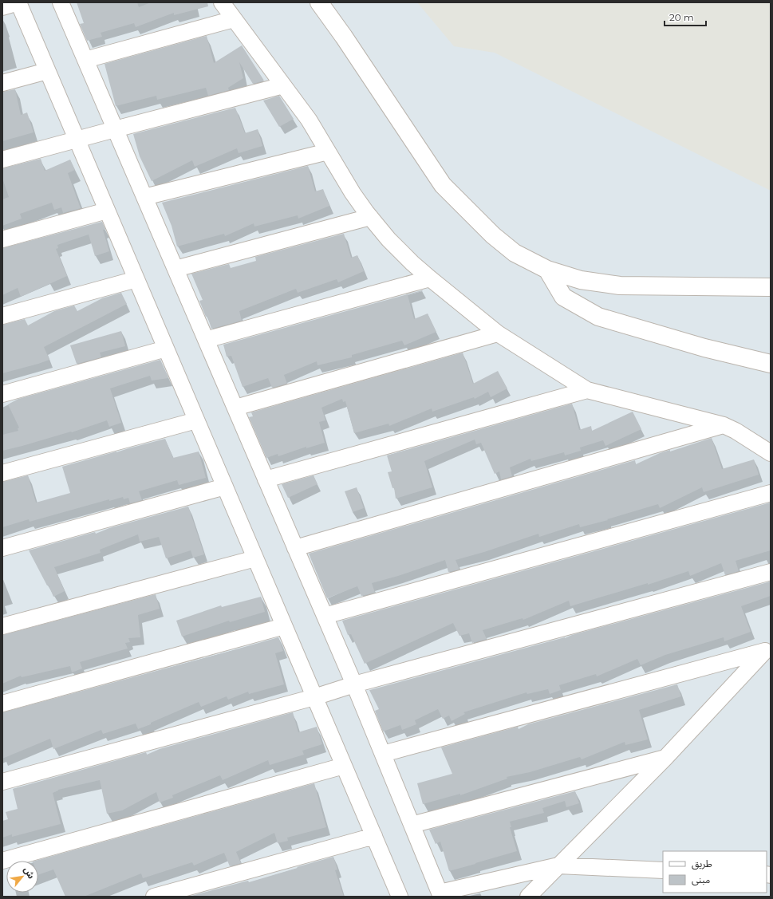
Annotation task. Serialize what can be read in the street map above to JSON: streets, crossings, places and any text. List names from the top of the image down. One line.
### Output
{"legend":["طريق","مبنى"],"scale_bar":"20 m","north":"top right"}
